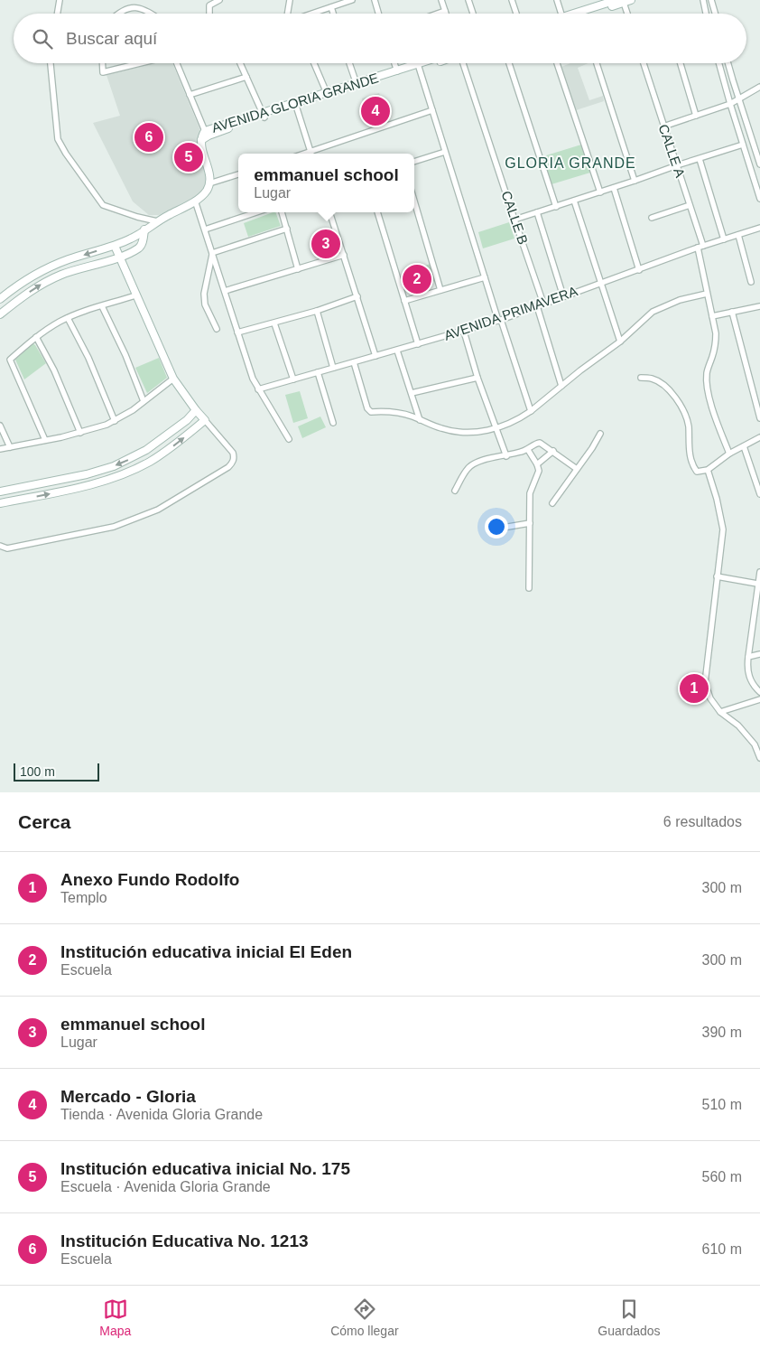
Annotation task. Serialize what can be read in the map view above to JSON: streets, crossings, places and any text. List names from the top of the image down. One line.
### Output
{"streets":{"street":["AVENIDA GLORIA GRANDE","CALLE A","CALLE B","AVENIDA PRIMAVERA"]},"crossings":[["CALLE A","AVENIDA PRIMAVERA"],["CALLE B","AVENIDA PRIMAVERA"]],"districts":["GLORIA GRANDE"],"scale_bar":"100 m","page":{"search":"Buscar aquí","pins":["4","6","5","3","2","1"],"popup":["emmanuel school","Lugar"],"scale":"100 m","heading":["Cerca","6 resultados"],"list":[{"mark":"1","name":"Anexo Fundo Rodolfo","note":"Templo","value":"300 m"},{"mark":"2","name":"Institución educativa inicial El Eden","note":"Escuela","value":"300 m"},{"mark":"3","name":"emmanuel school","note":"Lugar","value":"390 m"},{"mark":"4","name":"Mercado - Gloria","note":"Tienda · Avenida Gloria Grande","value":"510 m"},{"mark":"5","name":"Institución educativa inicial No. 175","note":"Escuela · Avenida Gloria Grande","value":"560 m"},{"mark":"6","name":"Institución Educativa No. 1213","note":"Escuela","value":"610 m"}],"nav":["Mapa","Cómo llegar","Guardados"]}}
